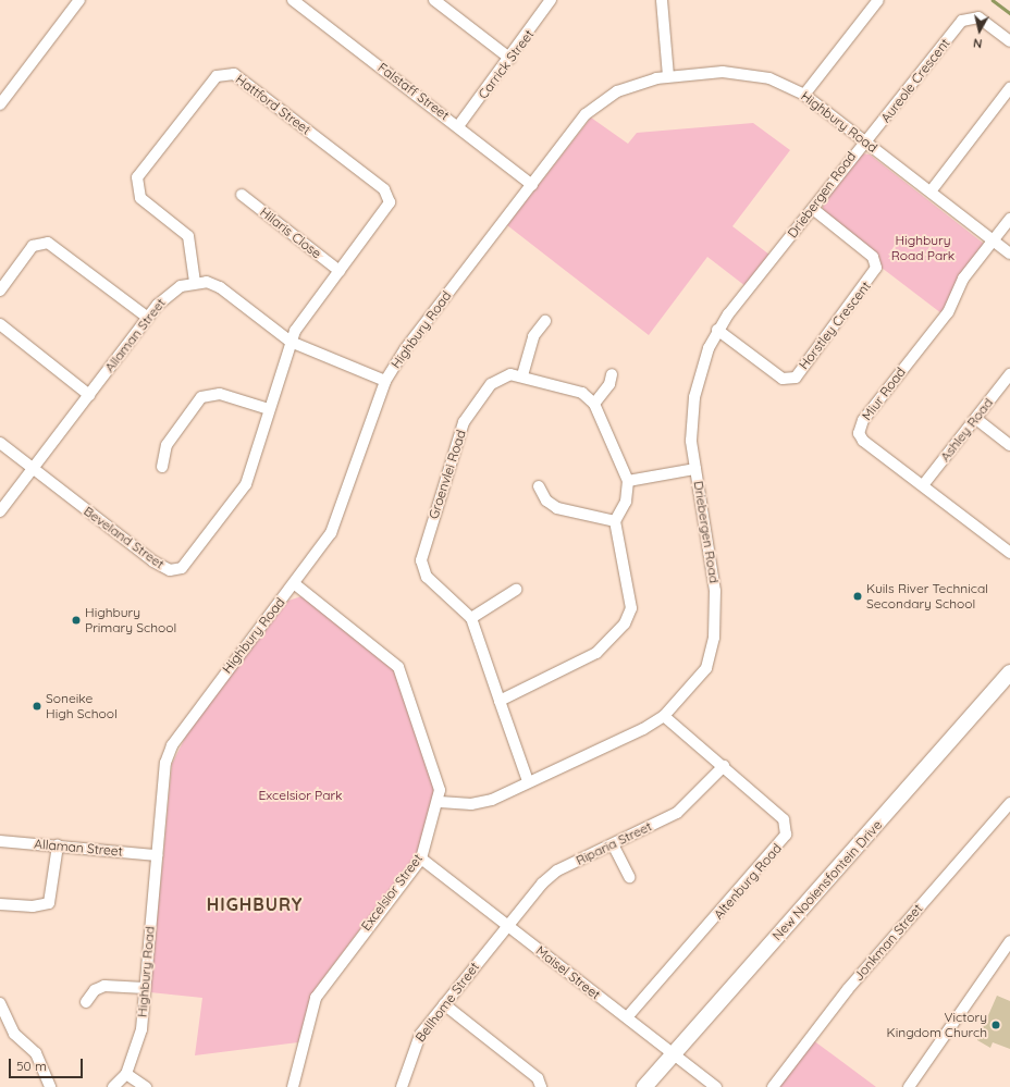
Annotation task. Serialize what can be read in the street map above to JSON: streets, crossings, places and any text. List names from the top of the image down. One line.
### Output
{"streets":{"street":["Carrick Street","Aureole Crescent","Falstaff Street","Hattford Street","Highbury Road","Driebergen Road","Hilaris Close","Horstley Crescent","Allaman Street","Miur Road","Ashley Road","Groenvlei Road","Beveland Street","Riparia Street","New Nooiensfontein Drive","Altenburg Road","Excelsior Street","Jonkman Street","Maisel Street","Bellhome Street"]},"crossings":[["Carrick Street","Falstaff Street"],["Aureole Crescent","Highbury Road"],["Aureole Crescent","Driebergen Road"],["Falstaff Street","Highbury Road"],["Hattford Street","Hilaris Close"],["Hattford Street","Allaman Street"],["Hattford Street","Beveland Street"],["Highbury Road","Driebergen Road"],["Highbury Road","Allaman Street"],["Highbury Road","Miur Road"],["Highbury Road","Excelsior Street"],["Driebergen Road","Horstley Crescent"],["Driebergen Road","Groenvlei Road"],["Driebergen Road","Altenburg Road"],["Driebergen Road","Excelsior Street"],["Allaman Street","Beveland Street"],["Miur Road","Ashley Road"],["Riparia Street","Altenburg Road"],["Riparia Street","Maisel Street"],["Riparia Street","Bellhome Street"],["New Nooiensfontein Drive","Maisel Street"],["Altenburg Road","Maisel Street"],["Excelsior Street","Maisel Street"],["Maisel Street","Bellhome Street"]],"districts":["HIGHBURY"],"parks":["Highbury Road Park","Excelsior Park"],"places":["Kuils River Technical Secondary School","Highbury Primary School","Soneike High School","Victory Kingdom Church"],"scale_bar":"50 m","north":"bottom"}
